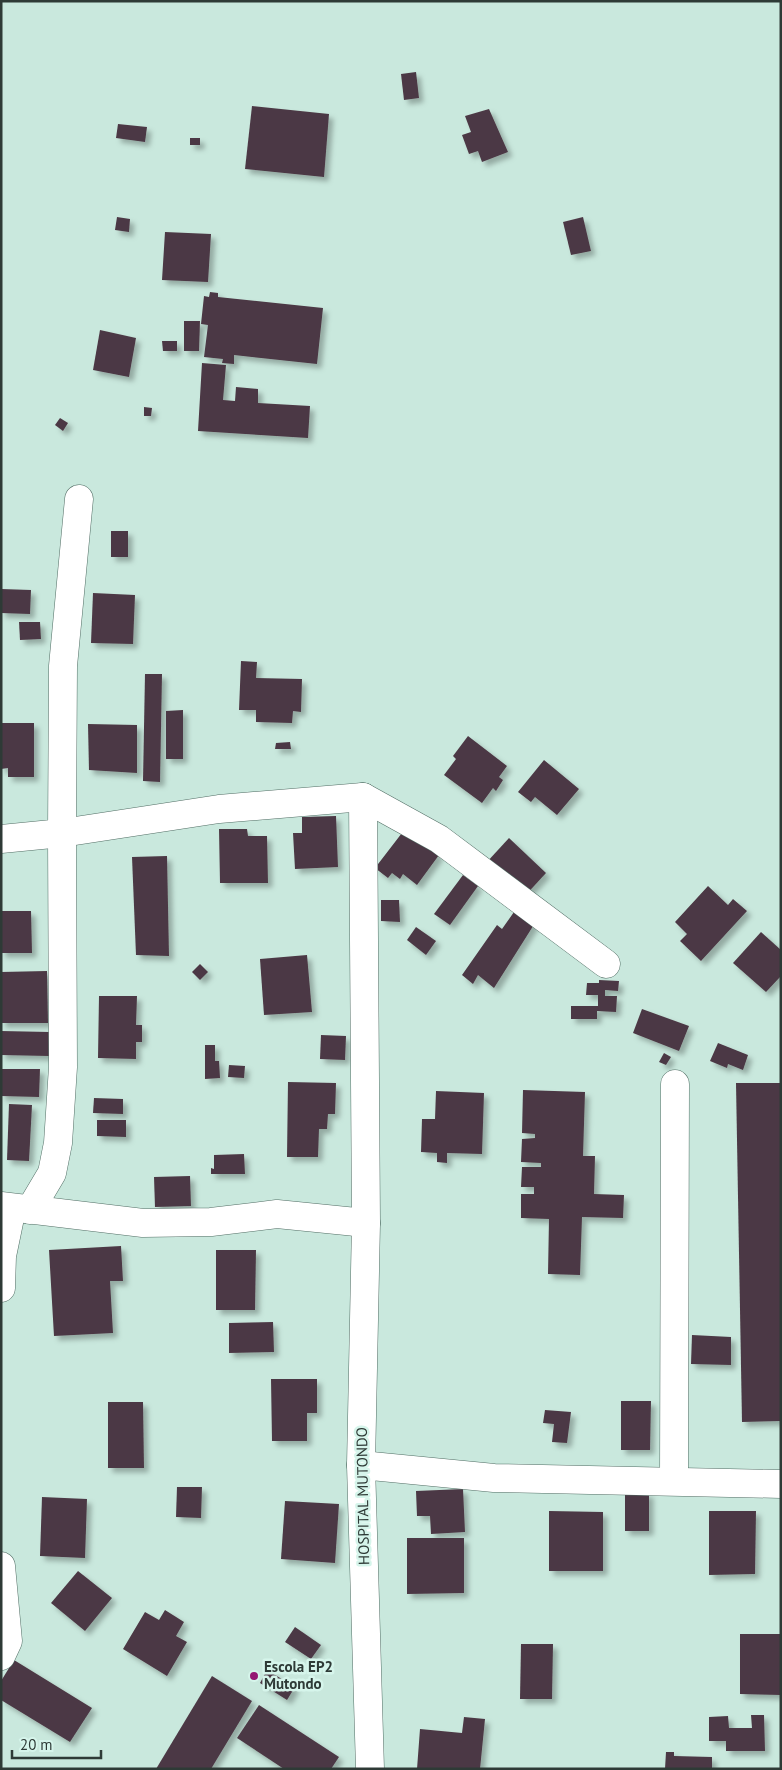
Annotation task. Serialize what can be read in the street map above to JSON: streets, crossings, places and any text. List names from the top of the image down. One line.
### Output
{"streets":{"street":["HOSPITAL MUTONDO"]},"places":["Escola EP2 Mutondo"],"scale_bar":"20 m"}
